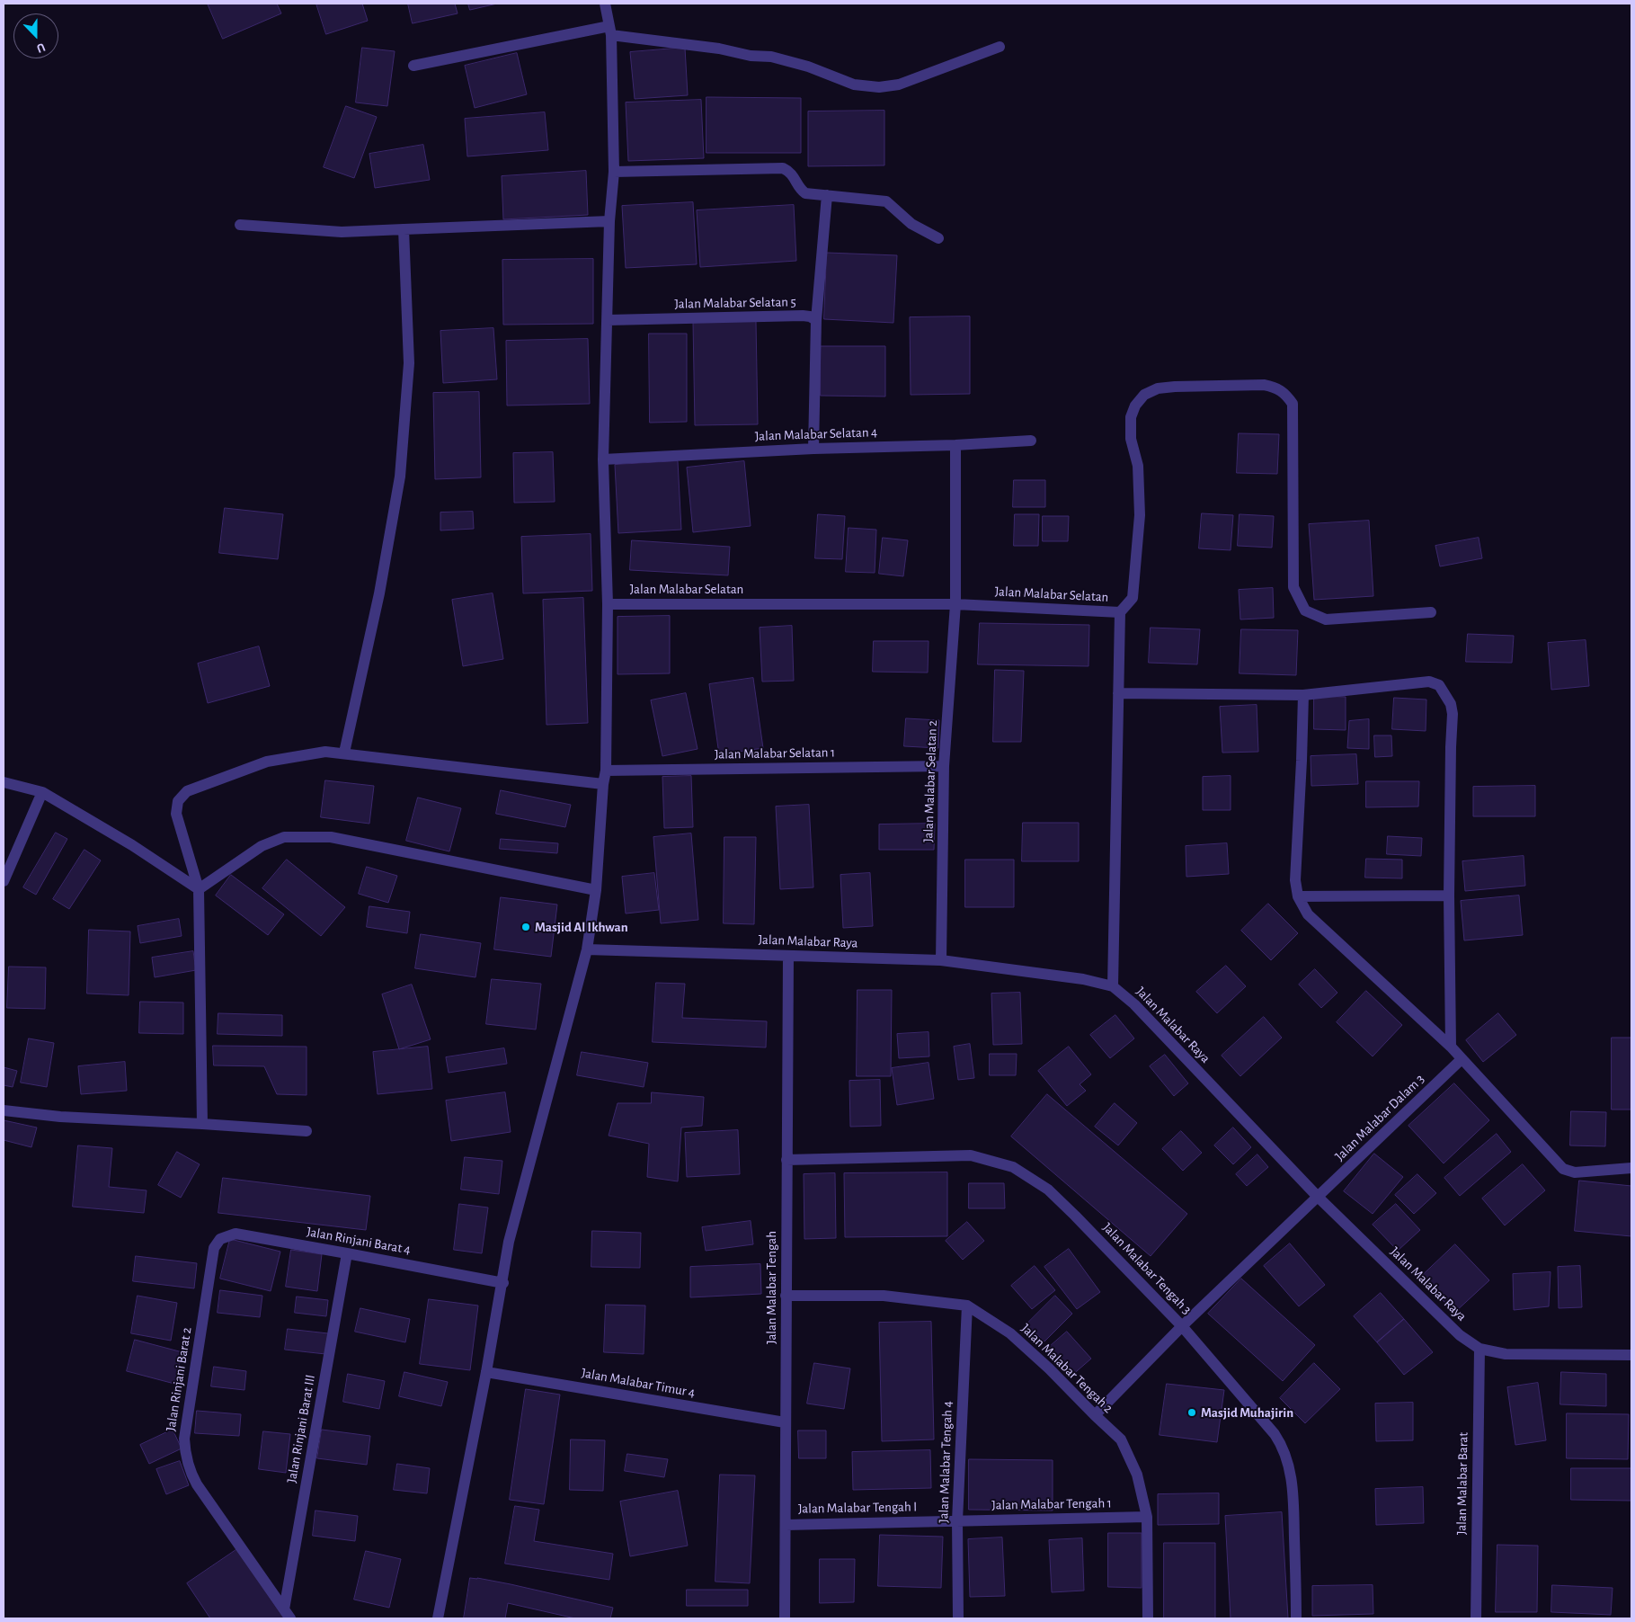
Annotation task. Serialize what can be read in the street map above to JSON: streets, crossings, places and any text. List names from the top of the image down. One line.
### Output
{"streets":{"street":["Jalan Malabar Selatan 5","Jalan Malabar Selatan 4","Jalan Malabar Selatan","Jalan Malabar Selatan 1","Jalan Malabar Selatan 2","Jalan Malabar Raya","Jalan Malabar Dalam 3","Jalan Rinjani Barat 4","Jalan Malabar Tengah 3","Jalan Malabar Tengah","Jalan Malabar Tengah 2","Jalan Rinjani Barat 2","Jalan Malabar Timur 4","Jalan Rinjani Barat III","Jalan Malabar Tengah 4","Jalan Malabar Barat","Jalan Malabar Tengah 1","Jalan Malabar Tengah I"]},"crossings":[["Jalan Malabar Selatan 4","Jalan Malabar Selatan 2"],["Jalan Malabar Selatan","Jalan Malabar Selatan 2"],["Jalan Malabar Selatan","Jalan Malabar Raya"],["Jalan Malabar Selatan 1","Jalan Malabar Selatan 2"],["Jalan Malabar Selatan 2","Jalan Malabar Raya"],["Jalan Malabar Raya","Jalan Malabar Dalam 3"],["Jalan Malabar Raya","Jalan Malabar Tengah"],["Jalan Malabar Raya","Jalan Malabar Barat"],["Jalan Malabar Dalam 3","Jalan Malabar Tengah 3"],["Jalan Malabar Dalam 3","Jalan Malabar Tengah 2"],["Jalan Rinjani Barat 4","Jalan Rinjani Barat 2"],["Jalan Rinjani Barat 4","Jalan Rinjani Barat III"],["Jalan Malabar Tengah 3","Jalan Malabar Tengah"],["Jalan Malabar Tengah","Jalan Malabar Tengah 2"],["Jalan Malabar Tengah","Jalan Malabar Timur 4"],["Jalan Malabar Tengah","Jalan Malabar Tengah I"],["Jalan Malabar Tengah 2","Jalan Malabar Tengah 4"],["Jalan Malabar Tengah 2","Jalan Malabar Tengah 1"],["Jalan Rinjani Barat 2","Jalan Rinjani Barat III"],["Jalan Malabar Tengah 4","Jalan Malabar Tengah 1"],["Jalan Malabar Tengah 4","Jalan Malabar Tengah I"],["Jalan Malabar Tengah 1","Jalan Malabar Tengah I"]],"places":["Masjid Al Ikhwan","Masjid Muhajirin"],"north":"bottom"}
